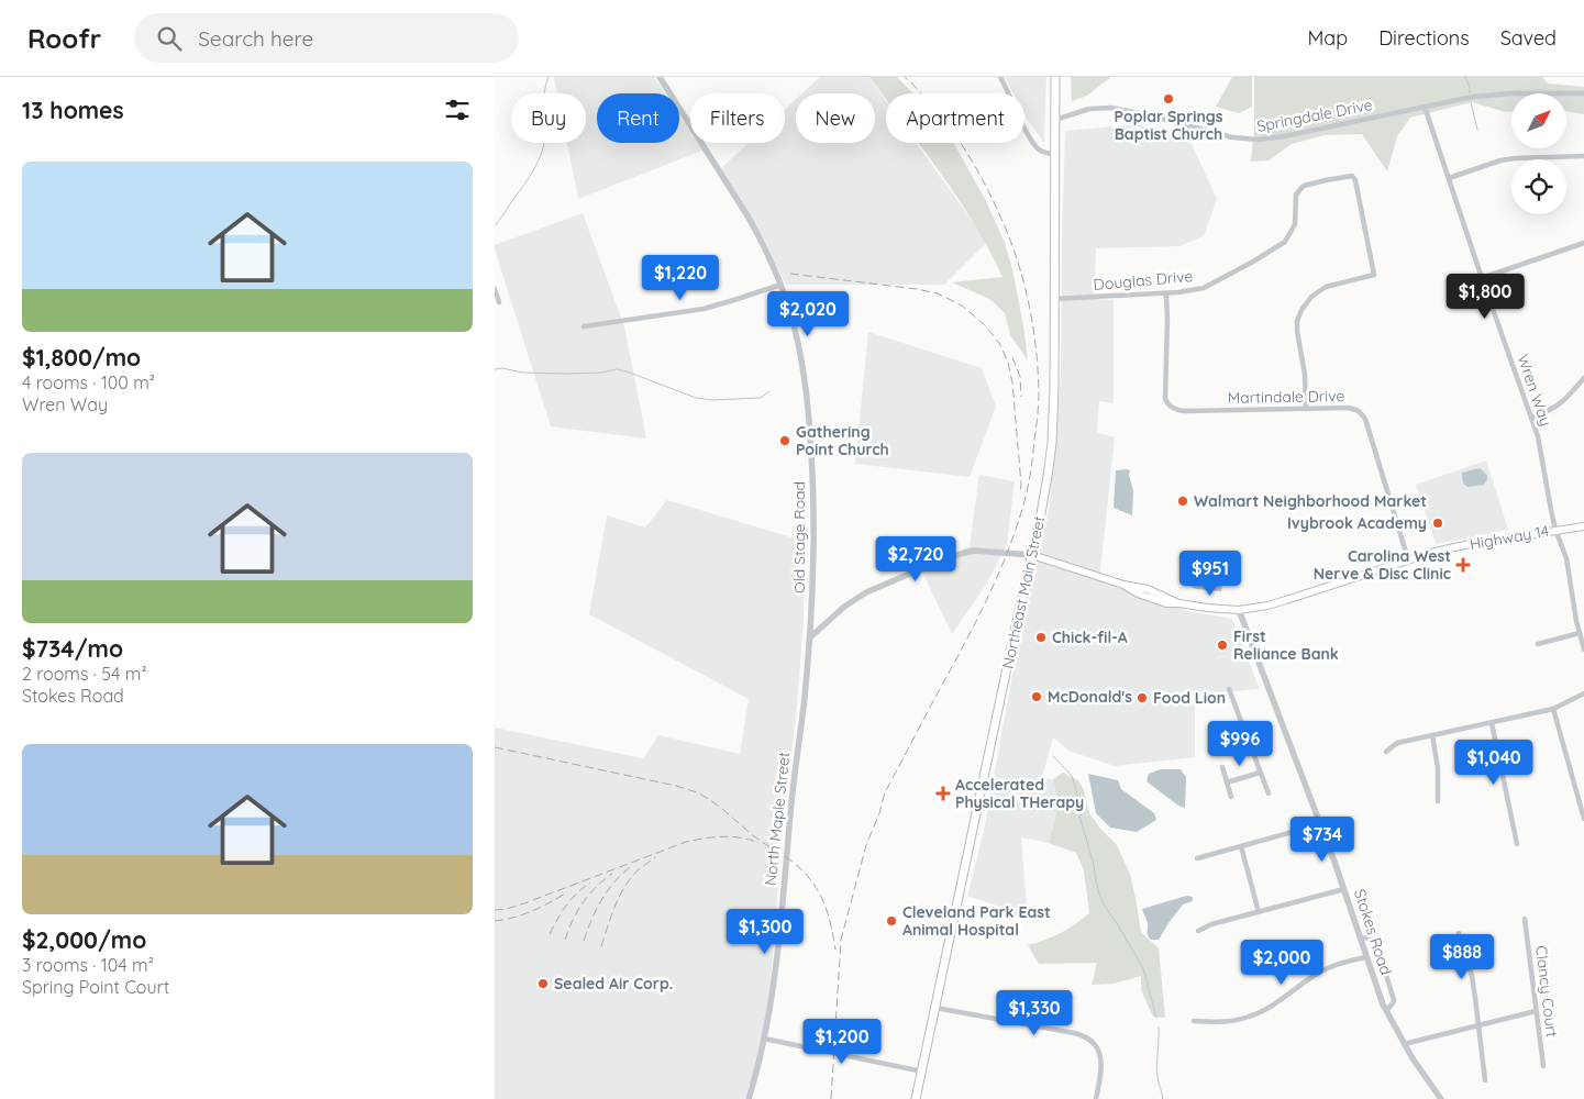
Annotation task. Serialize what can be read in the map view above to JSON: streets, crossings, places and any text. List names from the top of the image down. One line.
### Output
{"streets":{"main road":["Highway 14","Northeast Main Street"],"street":["Springdale Drive","Douglas Drive","Wren Way","Martindale Drive","Old Stage Road","North Maple Street","Stokes Road","Clancy Court"]},"crossings":[["Springdale Drive","Wren Way"],["Springdale Drive","Northeast Main Street"],["Douglas Drive","Martindale Drive"],["Douglas Drive","Northeast Main Street"],["Wren Way","Highway 14"],["Martindale Drive","Highway 14"],["Old Stage Road","North Maple Street"],["Highway 14","Northeast Main Street"],["Highway 14","Stokes Road"]],"places":{"other":["Poplar Springs Baptist Church","Gathering Point Church","Walmart Neighborhood Market","Ivybrook Academy","Chick-fil-A","First Reliance Bank","McDonald's","Food Lion","Cleveland Park East Animal Hospital","Sealed Air Corp."],"health":["Carolina West Nerve & Disc Clinic","Accelerated Physical THerapy"]},"north":"top right","page":{"header":"Roofr","search":"Search here","nav":["Map","Directions","Saved"],"heading":"13 homes","chip":["Buy","Rent","Filters","New","Apartment"],"list":[{"name":"$1,800/mo","note":"4 rooms · 100 m² · Wren Way"},{"name":"$734/mo","note":"2 rooms · 54 m² · Stokes Road"},{"name":"$2,000/mo","note":"3 rooms · 104 m² · Spring Point Court"}],"price":["$1,220","$1,800","$2,020","$2,720","$951","$996","$1,040","$734","$1,300","$888","$2,000","$1,330","$1,200"]}}
